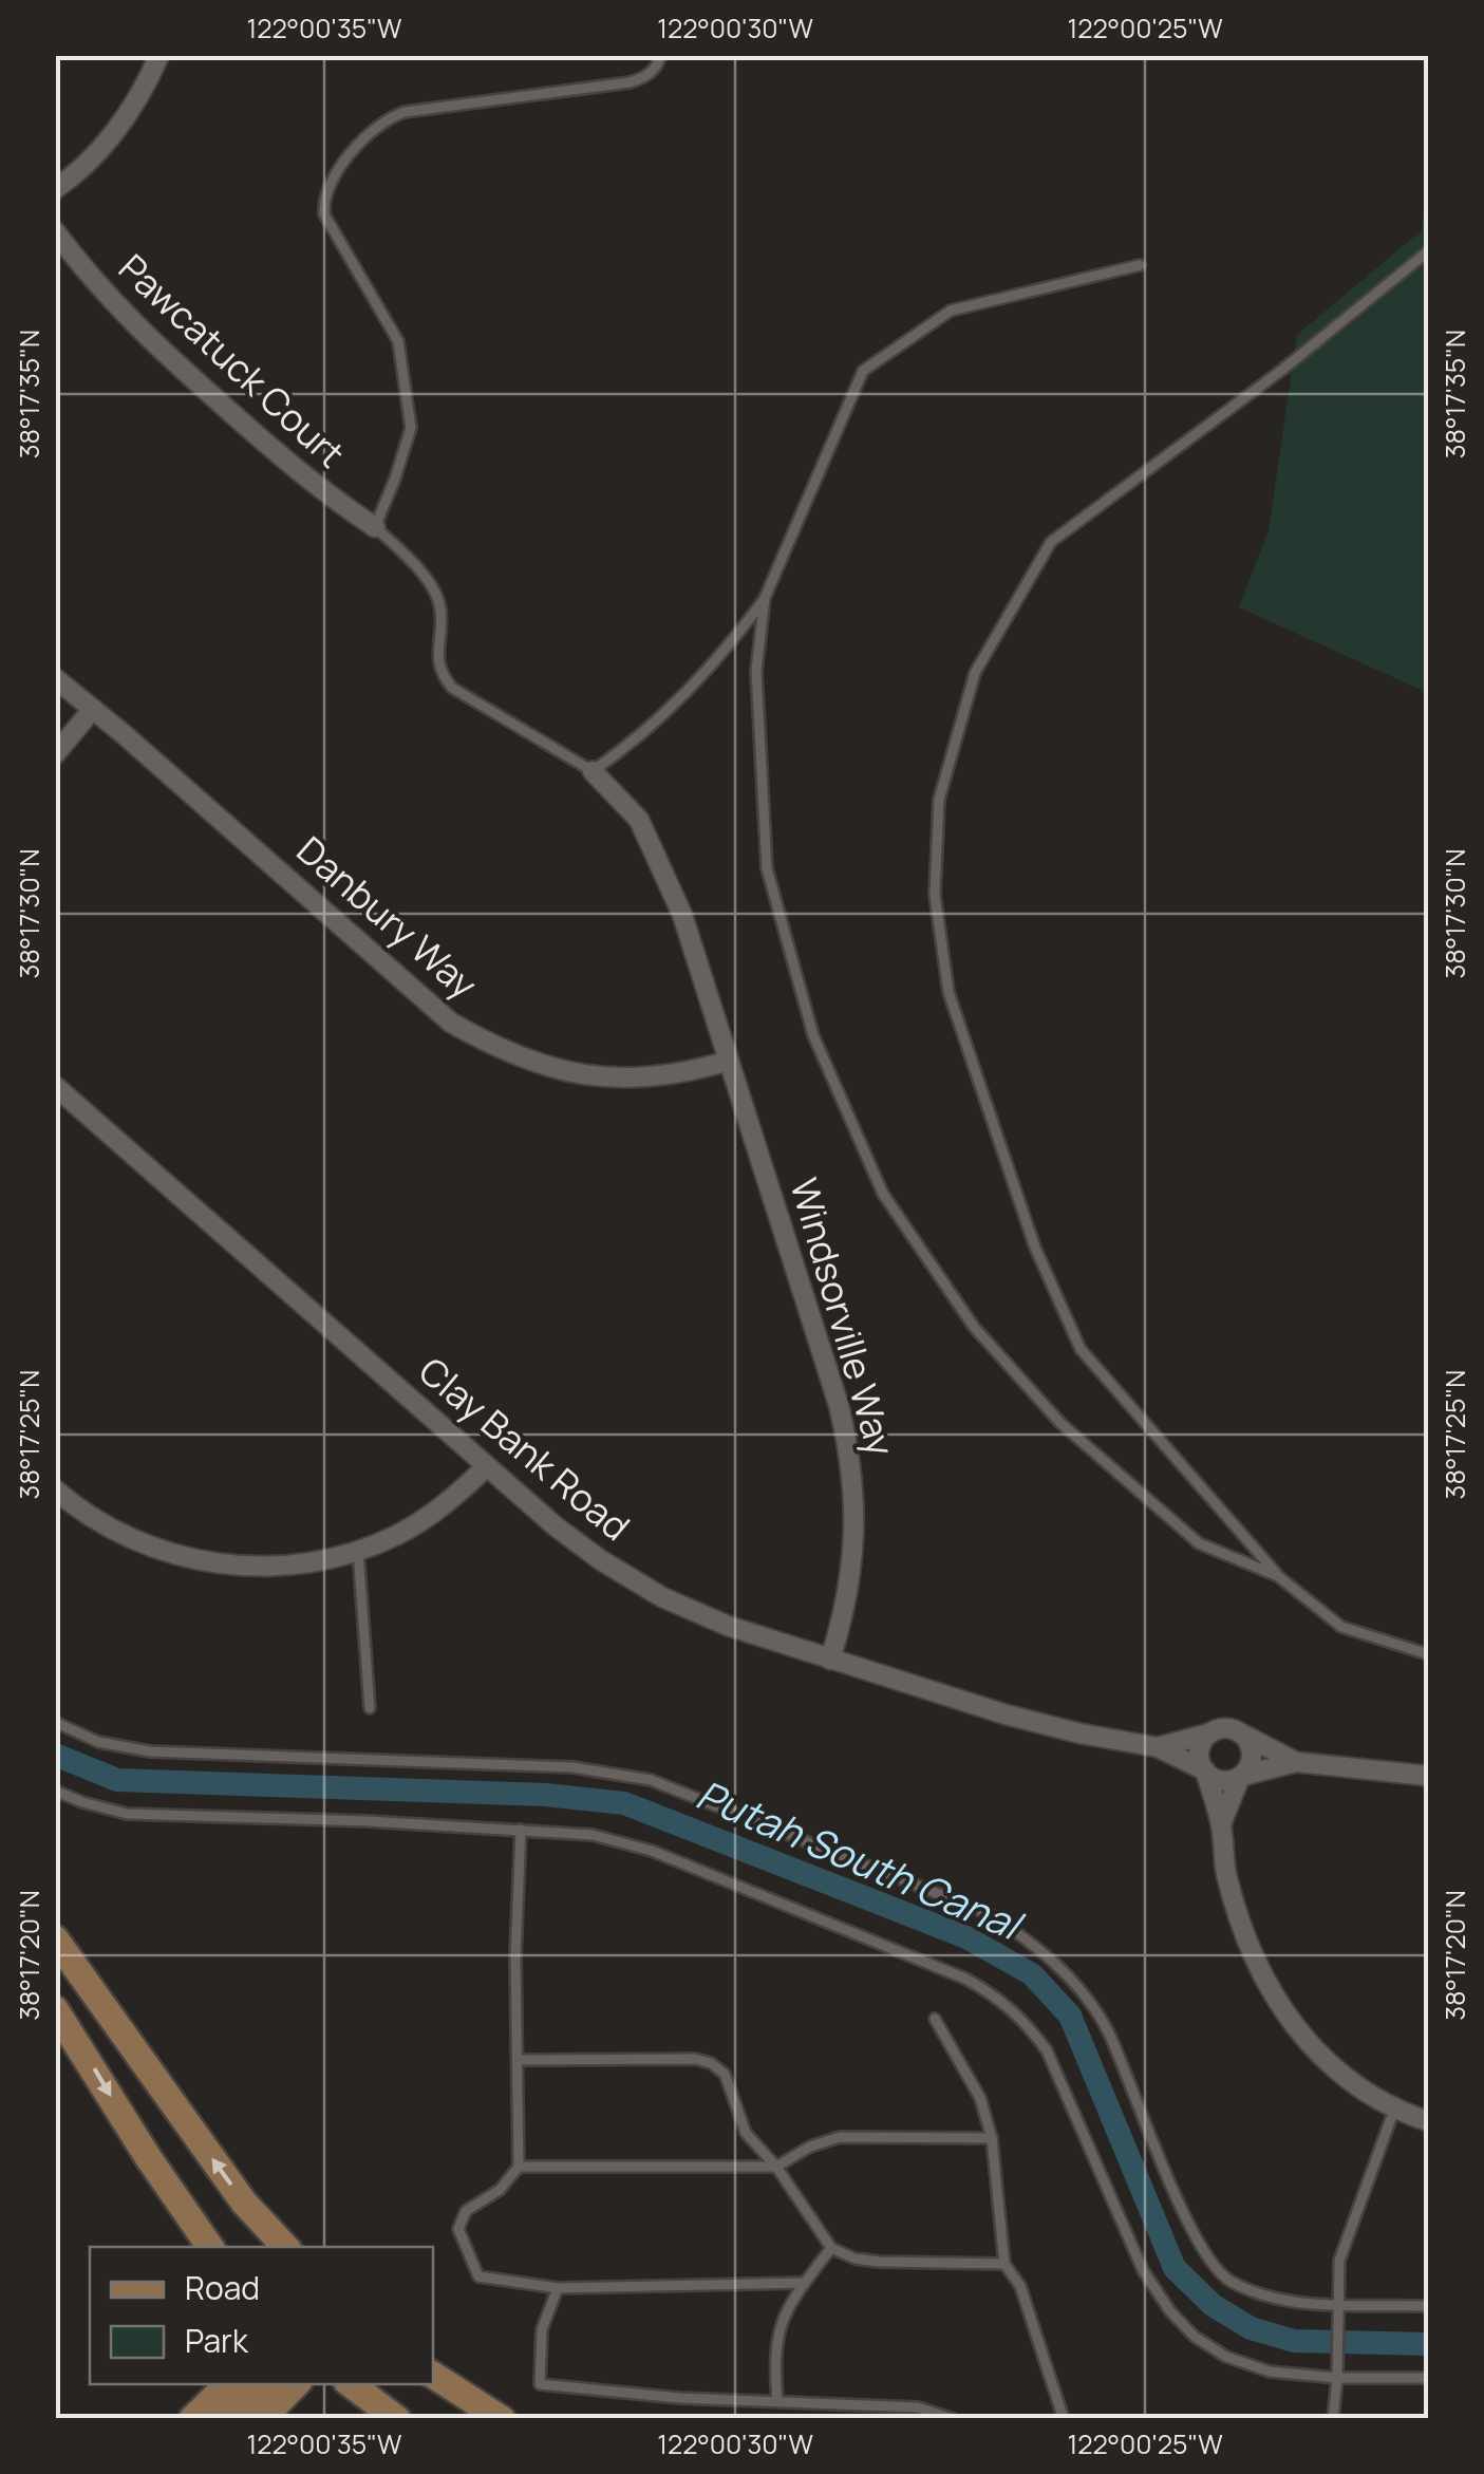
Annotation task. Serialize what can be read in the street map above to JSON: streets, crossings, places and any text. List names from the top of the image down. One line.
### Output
{"streets":{"street":["Pawcatuck Court","Danbury Way","Windsorville Way","Clay Bank Road"]},"crossings":[["Danbury Way","Windsorville Way"],["Windsorville Way","Clay Bank Road"]],"water":["Putah South Canal"],"legend":["Road","Park"],"coordinates":["122°00'35\"W","122°00'30\"W","122°00'25\"W","38°17'35\"N","38°17'30\"N","38°17'25\"N","38°17'20\"N"]}
